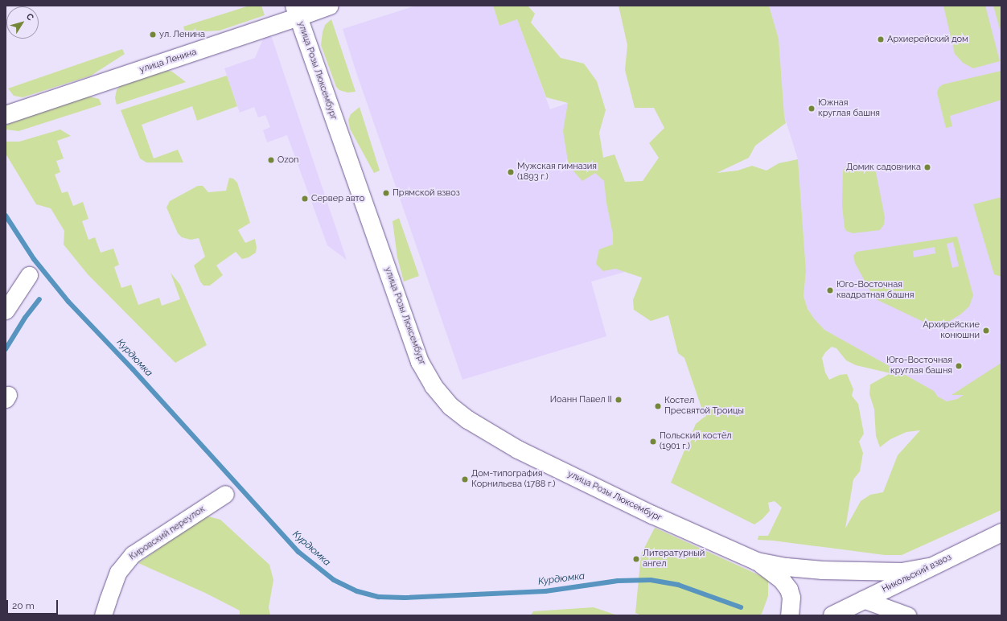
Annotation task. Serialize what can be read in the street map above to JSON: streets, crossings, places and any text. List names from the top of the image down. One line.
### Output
{"streets":{"main road":["улица Ленина","улица Розы Люксембург","Никольский взвоз"],"street":["Кировский переулок"]},"crossings":[["улица Ленина","улица Розы Люксембург"],["улица Розы Люксембург","Никольский взвоз"]],"water":["Курдюмка"],"places":["ул. Ленина","Архиерейский дом","Южная круглая башня","Ozon","Домик садовника","Мужская гимназия (1893 г.)","Прямской взвоз","Сервер авто","Юго-Восточная квадратная башня","Архирейские конюшни","Юго-Восточная круглая башня","Иоанн Павел II","Костел Пресвятой Троицы","Польский костёл (1901 г.)","Дом-типография Корнильева (1788 г.)","Литературный ангел"],"scale_bar":"20 m","north":"top right"}
